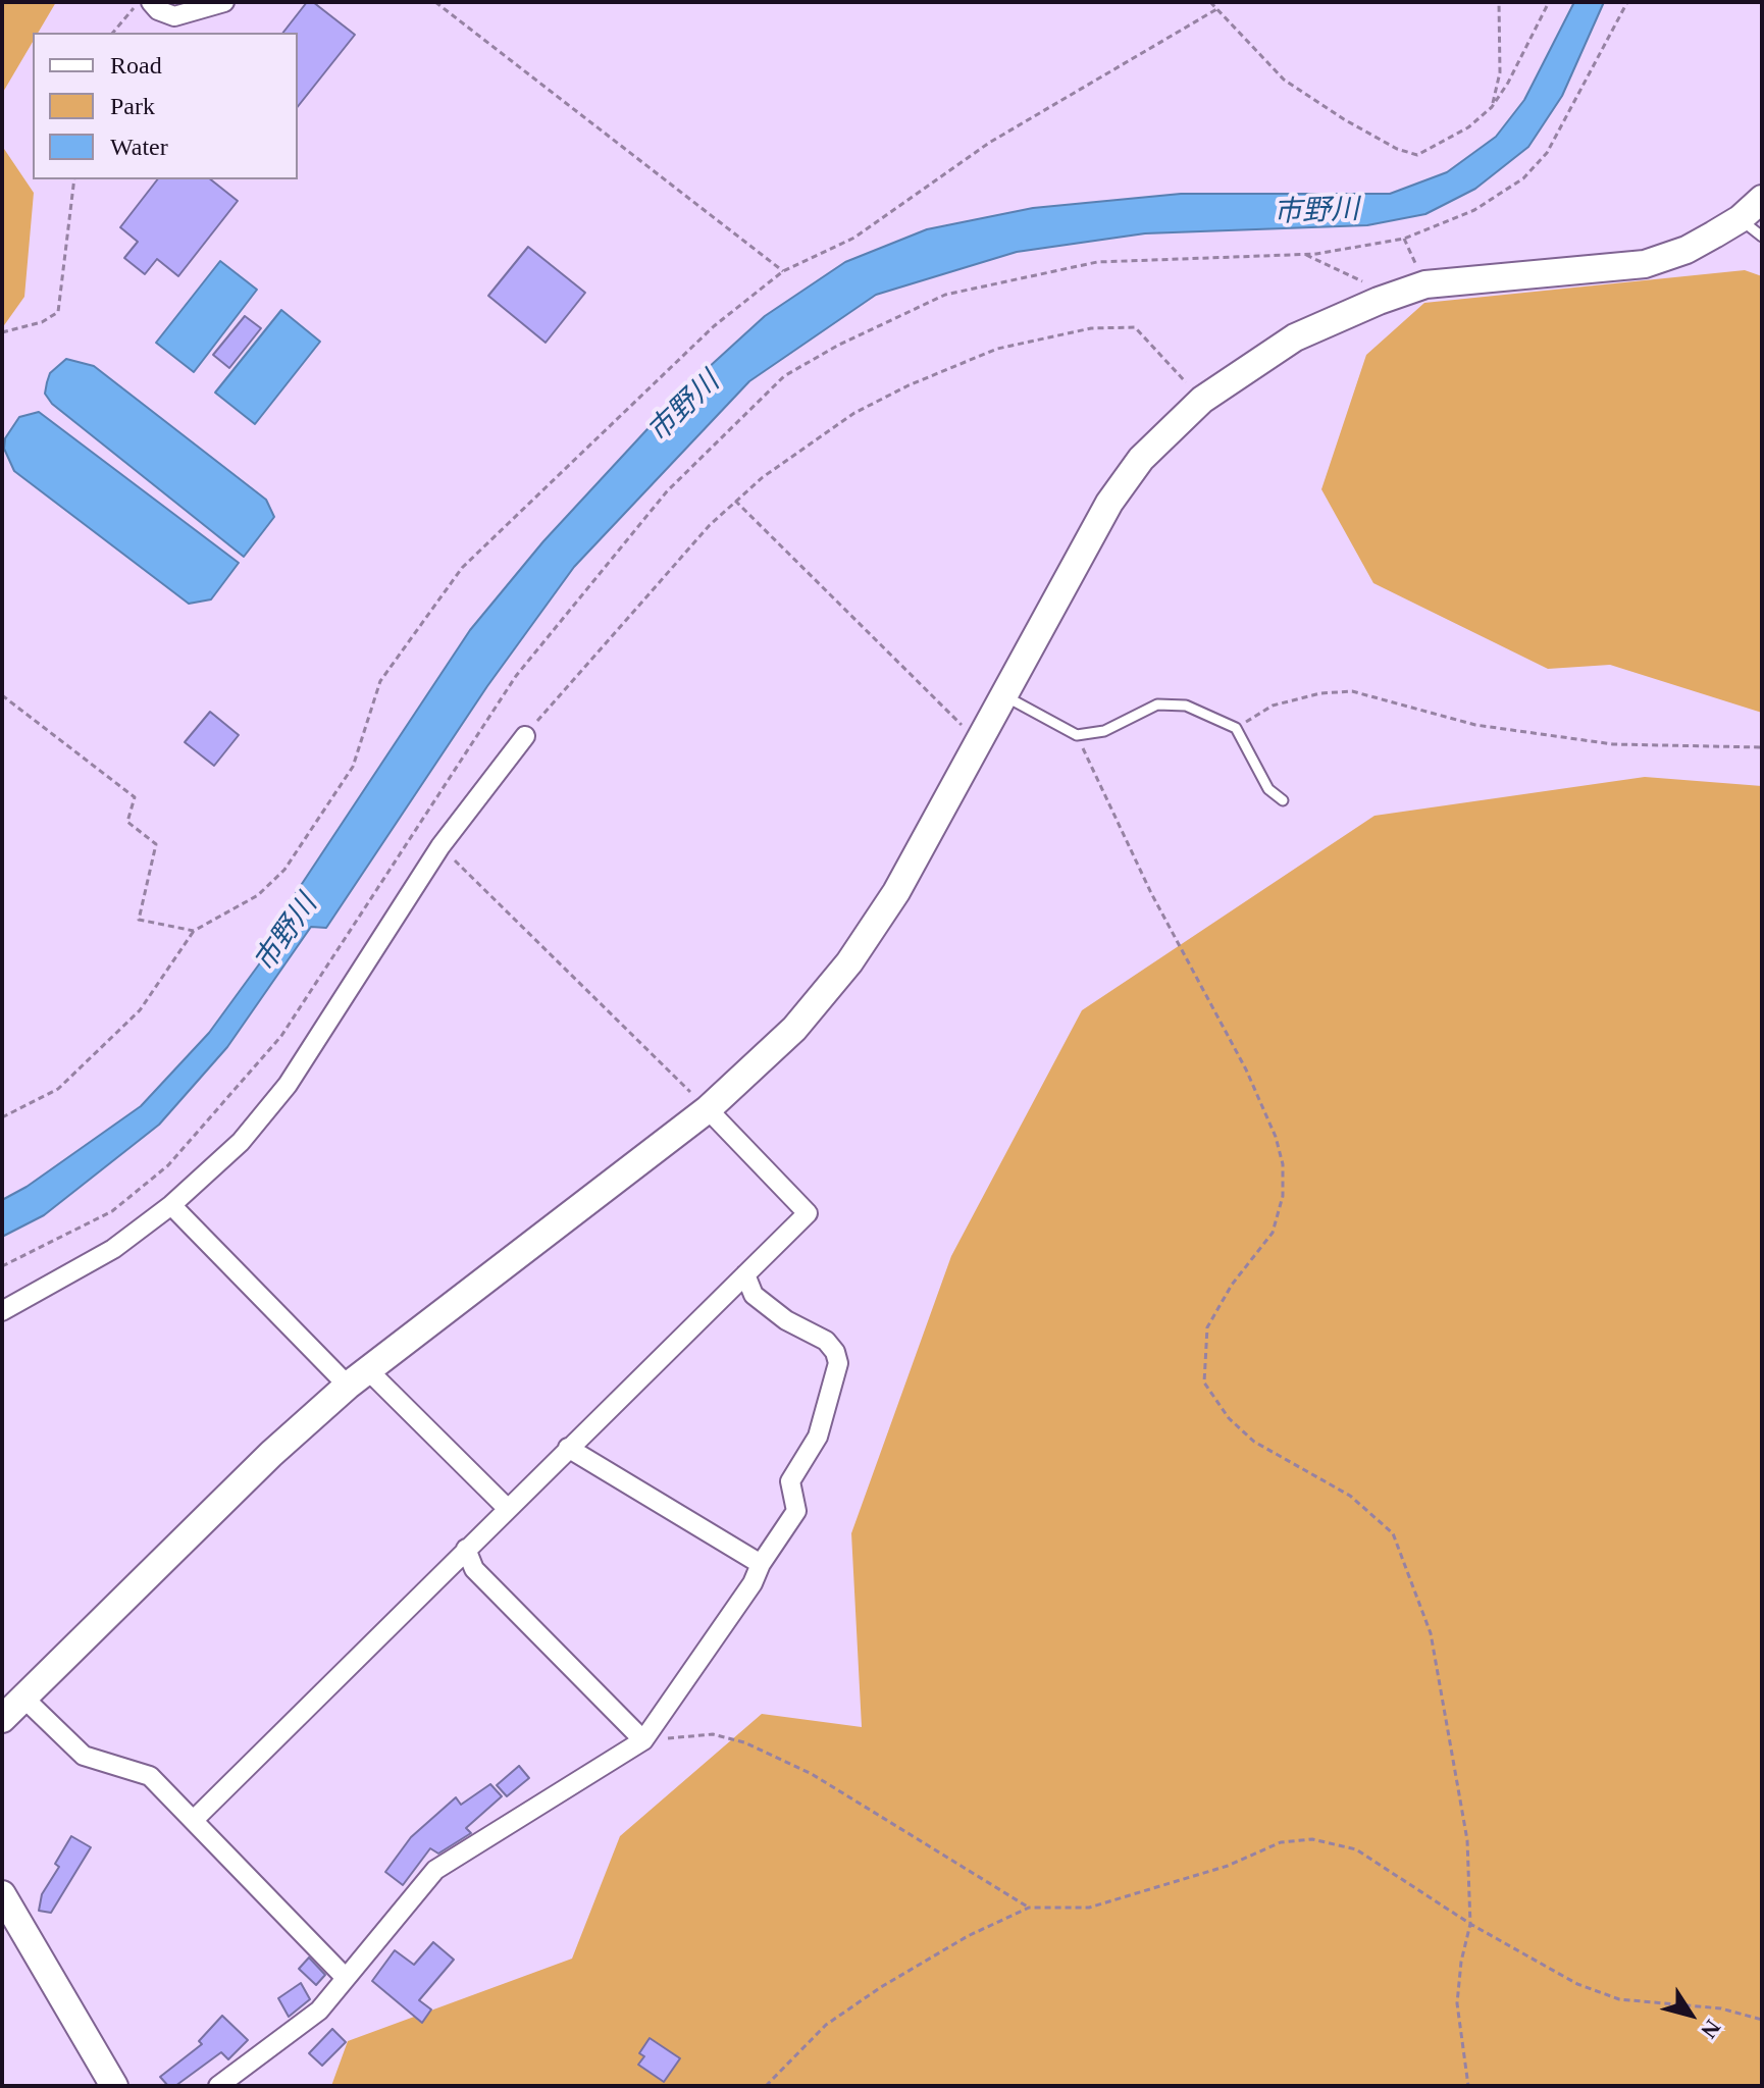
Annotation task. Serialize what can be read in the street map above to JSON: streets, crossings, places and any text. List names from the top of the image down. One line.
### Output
{"water":["市野川"],"legend":["Road","Park","Water"],"north":"bottom right"}
